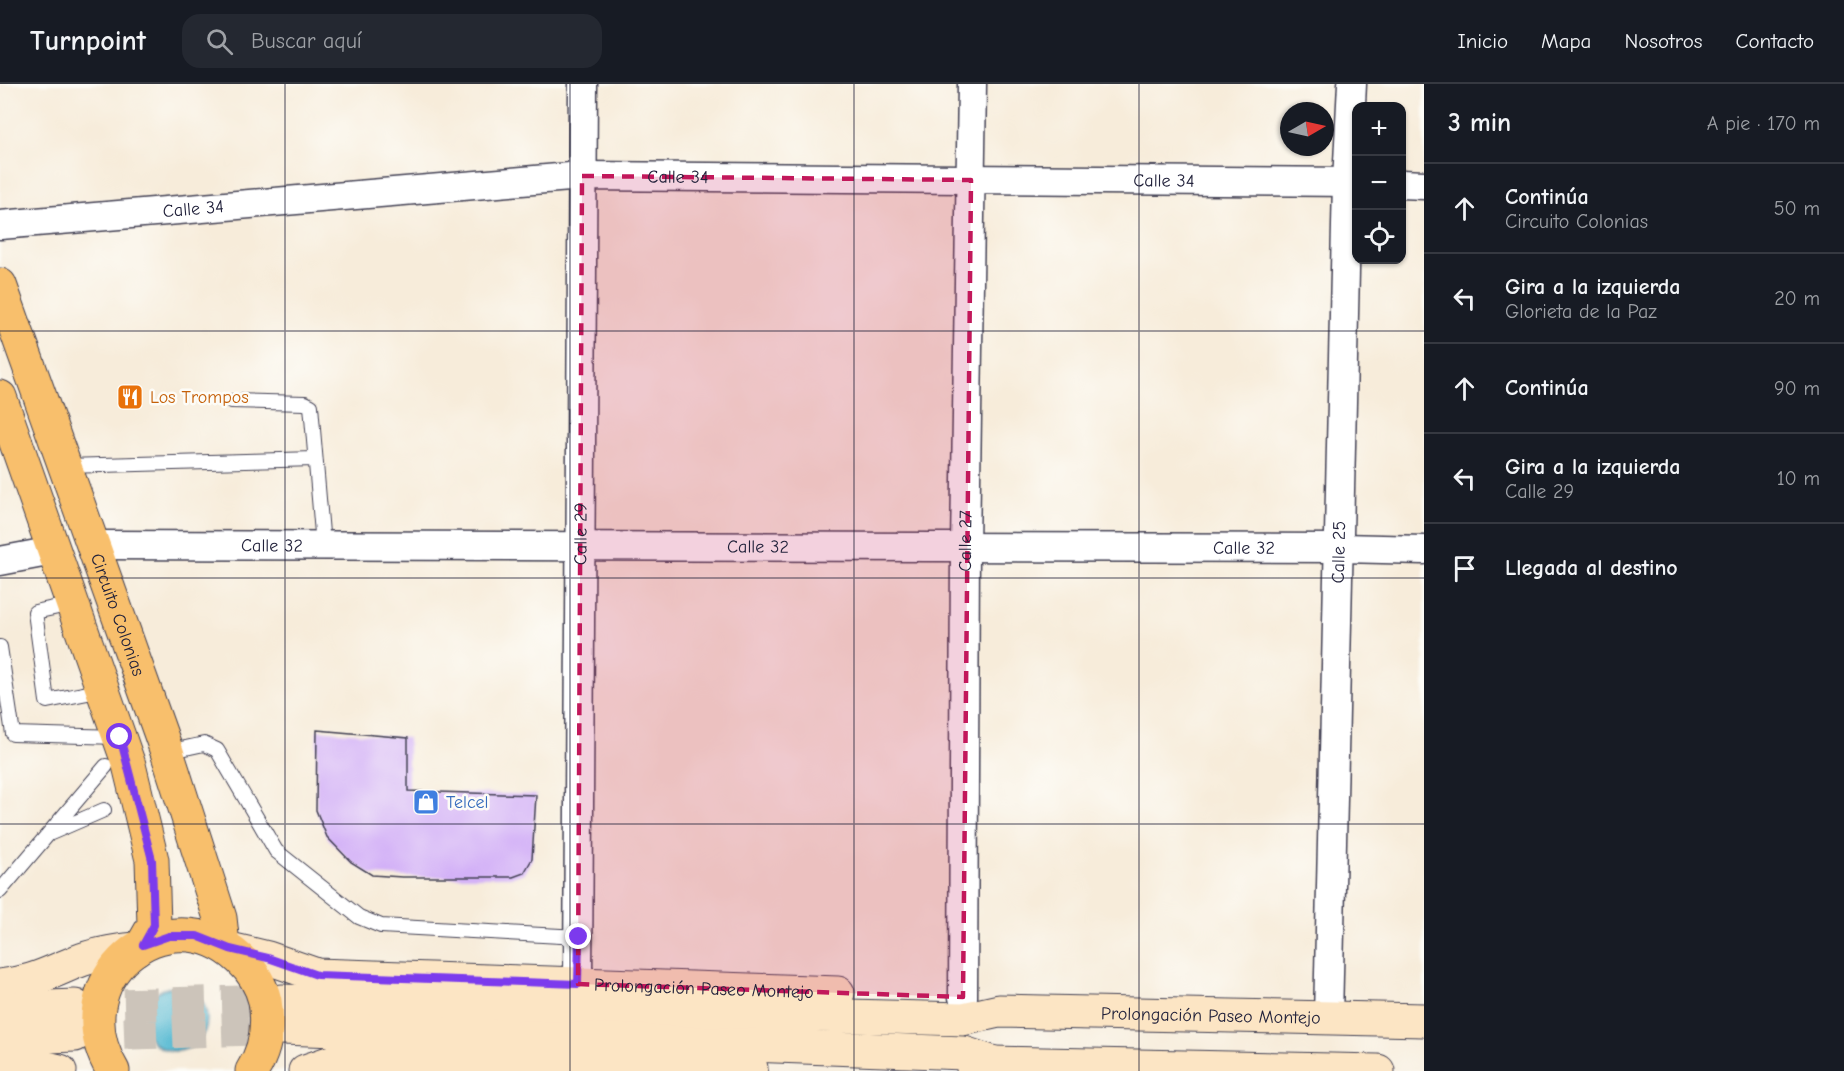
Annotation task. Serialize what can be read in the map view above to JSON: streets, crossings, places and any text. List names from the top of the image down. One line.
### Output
{"streets":{"main road":["Circuito Colonias","Prolongación Paseo Montejo"],"street":["Calle 34","Calle 29","Calle 27","Calle 32","Calle 25"]},"crossings":[["Calle 34","Calle 29"],["Calle 34","Calle 27"],["Calle 34","Calle 25"],["Calle 29","Calle 32"],["Calle 29","Prolongación Paseo Montejo"],["Calle 27","Calle 32"],["Calle 27","Prolongación Paseo Montejo"],["Calle 32","Calle 25"],["Calle 32","Circuito Colonias"],["Calle 25","Prolongación Paseo Montejo"],["Circuito Colonias","Prolongación Paseo Montejo"]],"places":{"restaurant":["Los Trompos"],"shop":["Telcel"]},"north":"right","page":{"header":"Turnpoint","search":"Buscar aquí","nav":["Inicio","Mapa","Nosotros","Contacto"],"heading":["3 min","A pie · 170 m"],"map_buttons":["+","−"],"list":[["Continúa","Circuito Colonias","50 m"],["Gira a la izquierda","Glorieta de la Paz","20 m"],["Continúa","90 m"],["Gira a la izquierda","Calle 29","10 m"],"Llegada al destino"]}}
